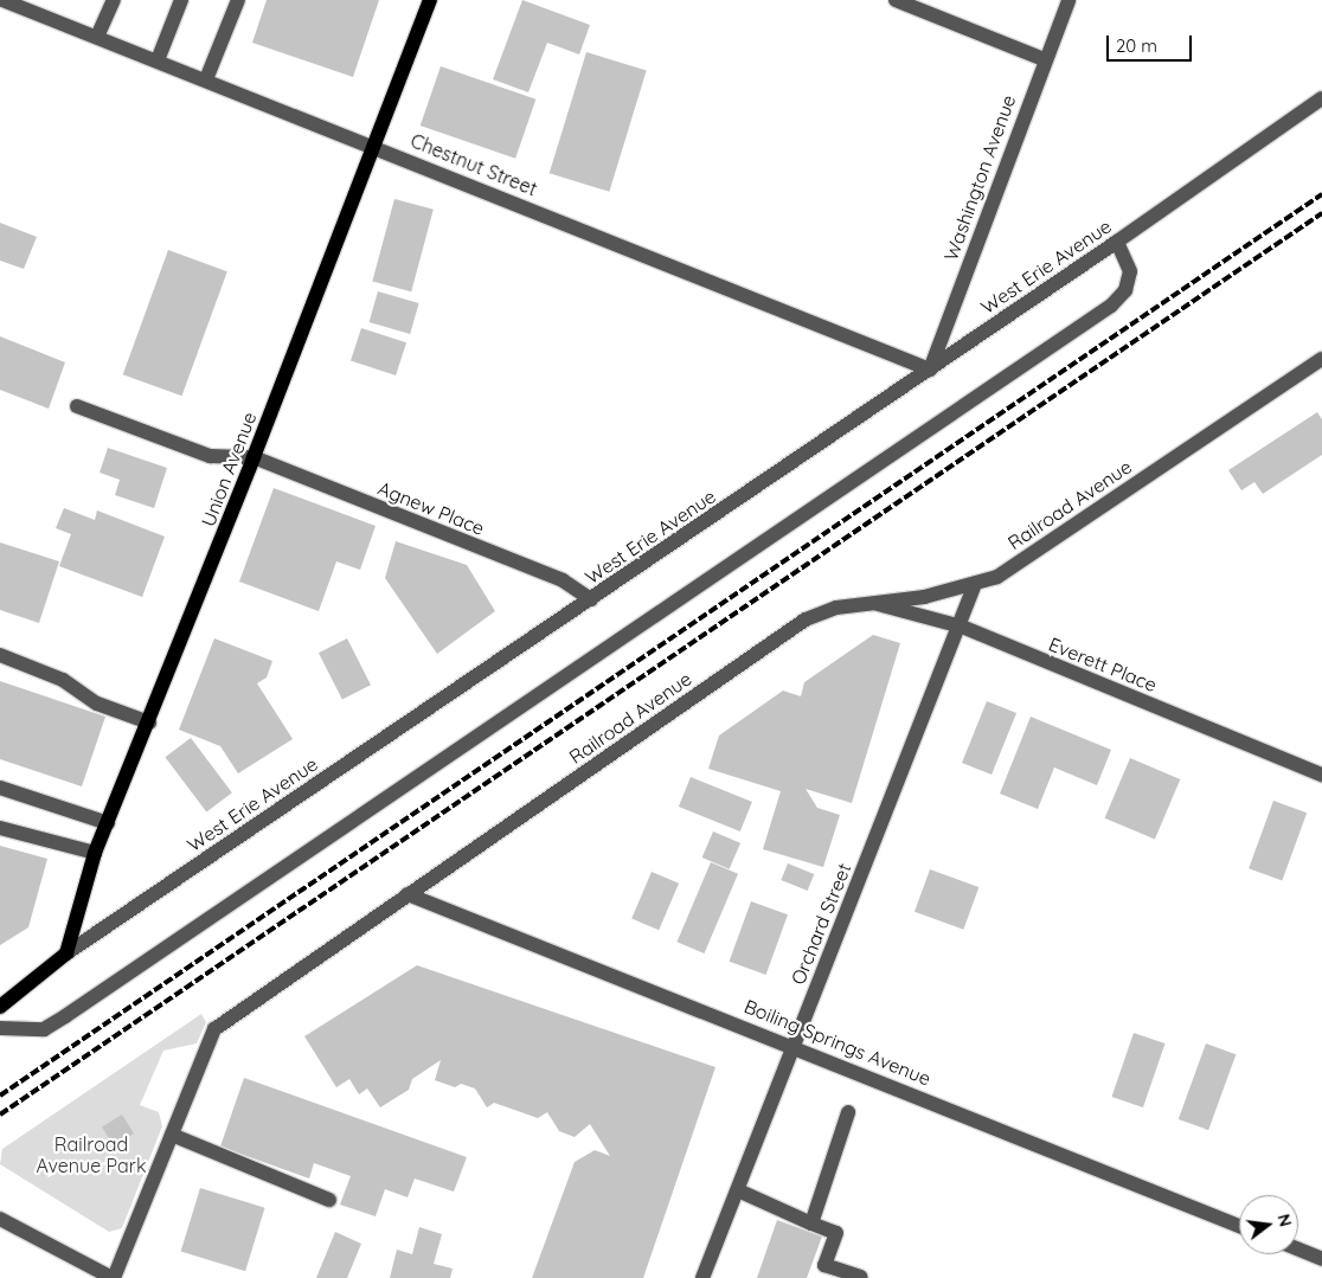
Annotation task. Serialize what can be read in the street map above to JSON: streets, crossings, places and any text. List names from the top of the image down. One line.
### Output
{"streets":{"main road":["West Erie Avenue","Union Avenue"],"street":["Chestnut Street","Washington Avenue","Railroad Avenue","Agnew Place","Everett Place","Orchard Street","Boiling Springs Avenue"]},"crossings":[["Chestnut Street","Washington Avenue"],["Chestnut Street","West Erie Avenue"],["Chestnut Street","Union Avenue"],["Washington Avenue","West Erie Avenue"],["West Erie Avenue","Union Avenue"],["West Erie Avenue","Agnew Place"],["Union Avenue","Agnew Place"],["Railroad Avenue","Everett Place"],["Railroad Avenue","Orchard Street"],["Railroad Avenue","Boiling Springs Avenue"],["Everett Place","Orchard Street"],["Orchard Street","Boiling Springs Avenue"]],"parks":["Railroad Avenue Park"],"scale_bar":"20 m","north":"right"}
